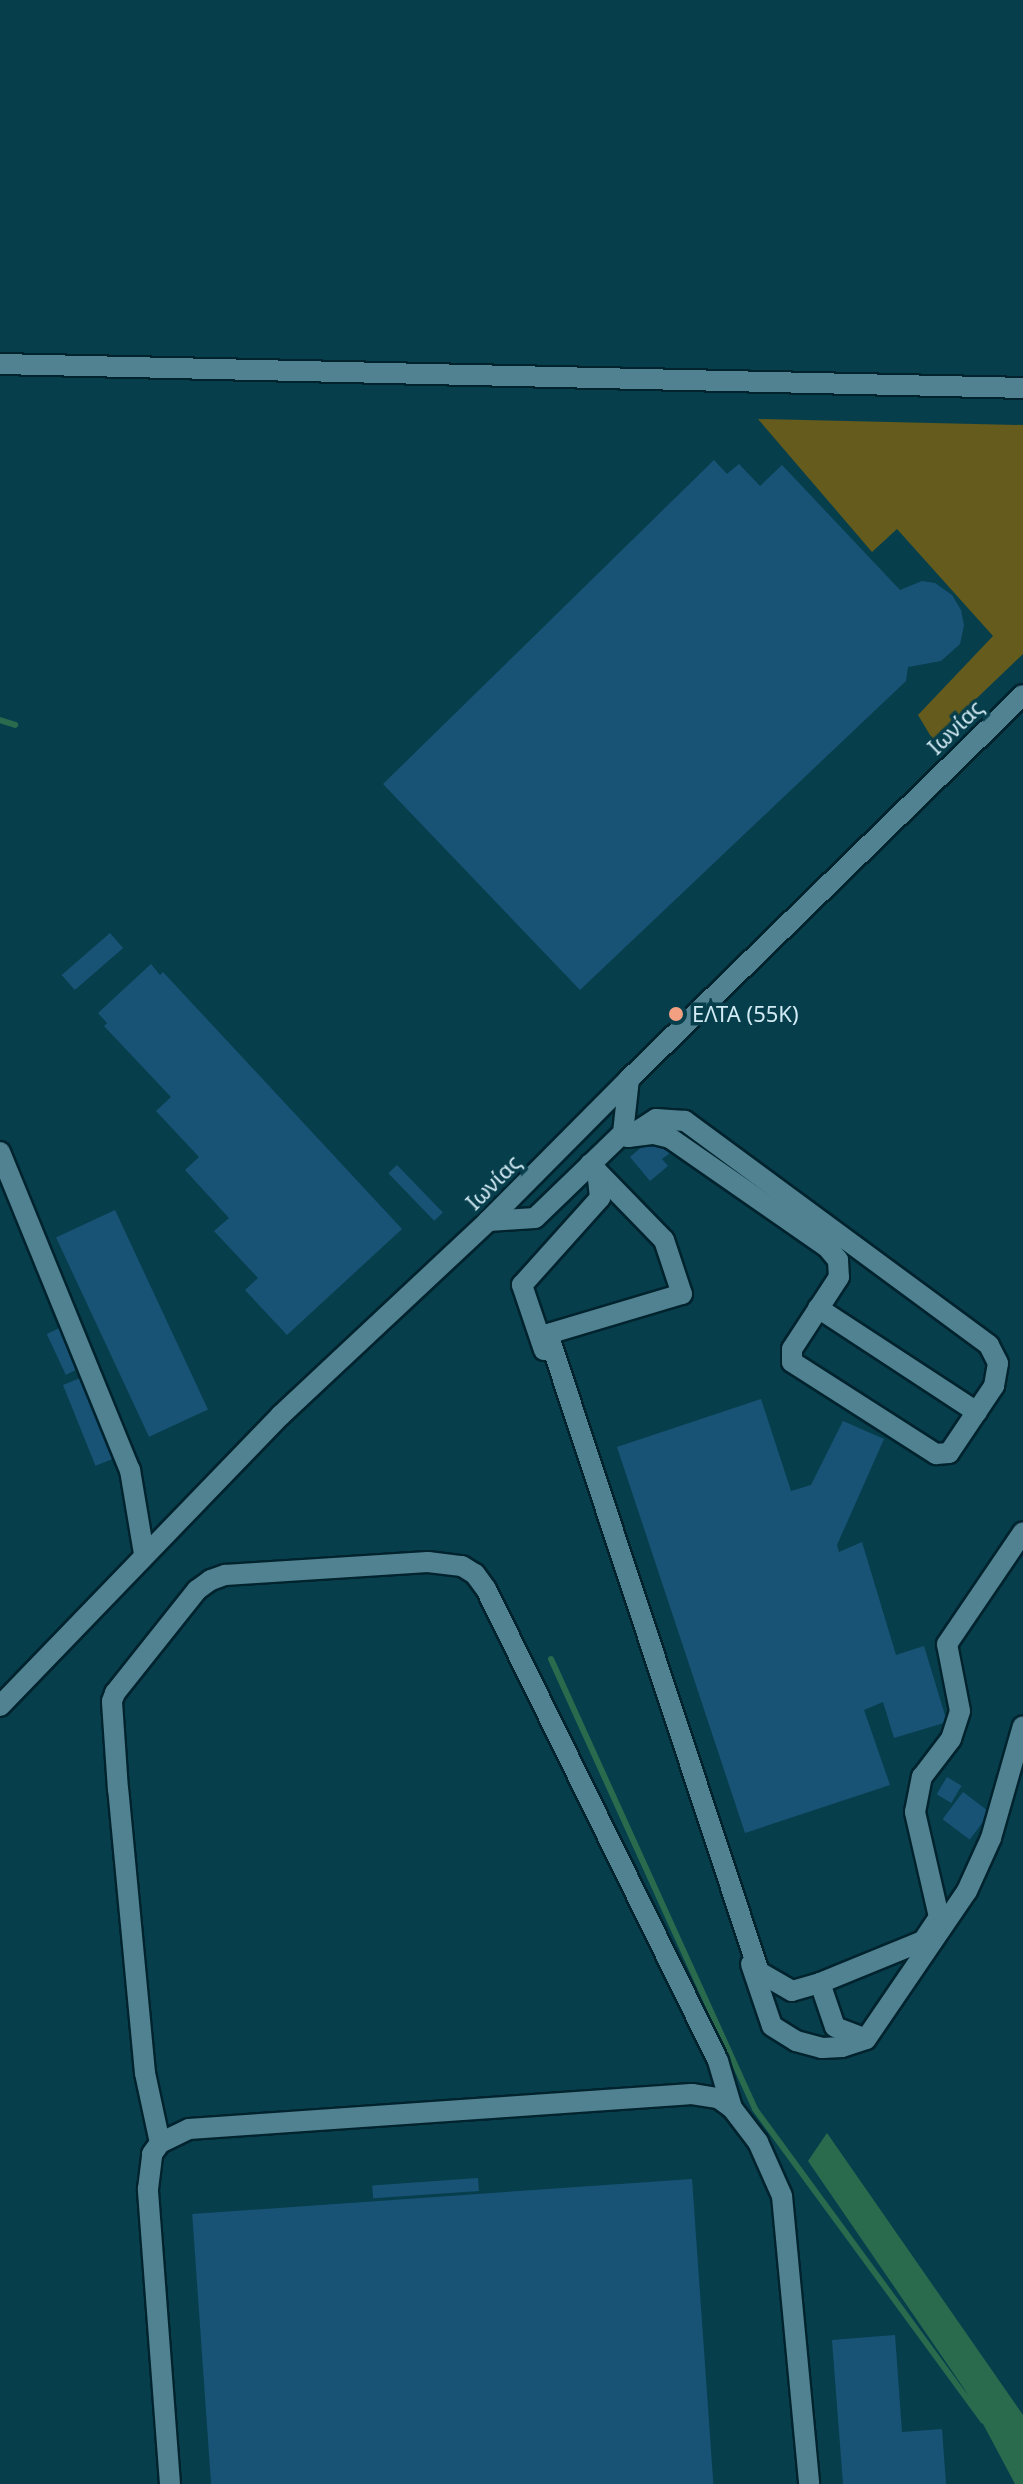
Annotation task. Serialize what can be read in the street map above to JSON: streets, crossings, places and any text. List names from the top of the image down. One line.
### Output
{"streets":{"street":["Ιωνίας"]},"places":["ΕΛΤΑ (55Κ)"]}
